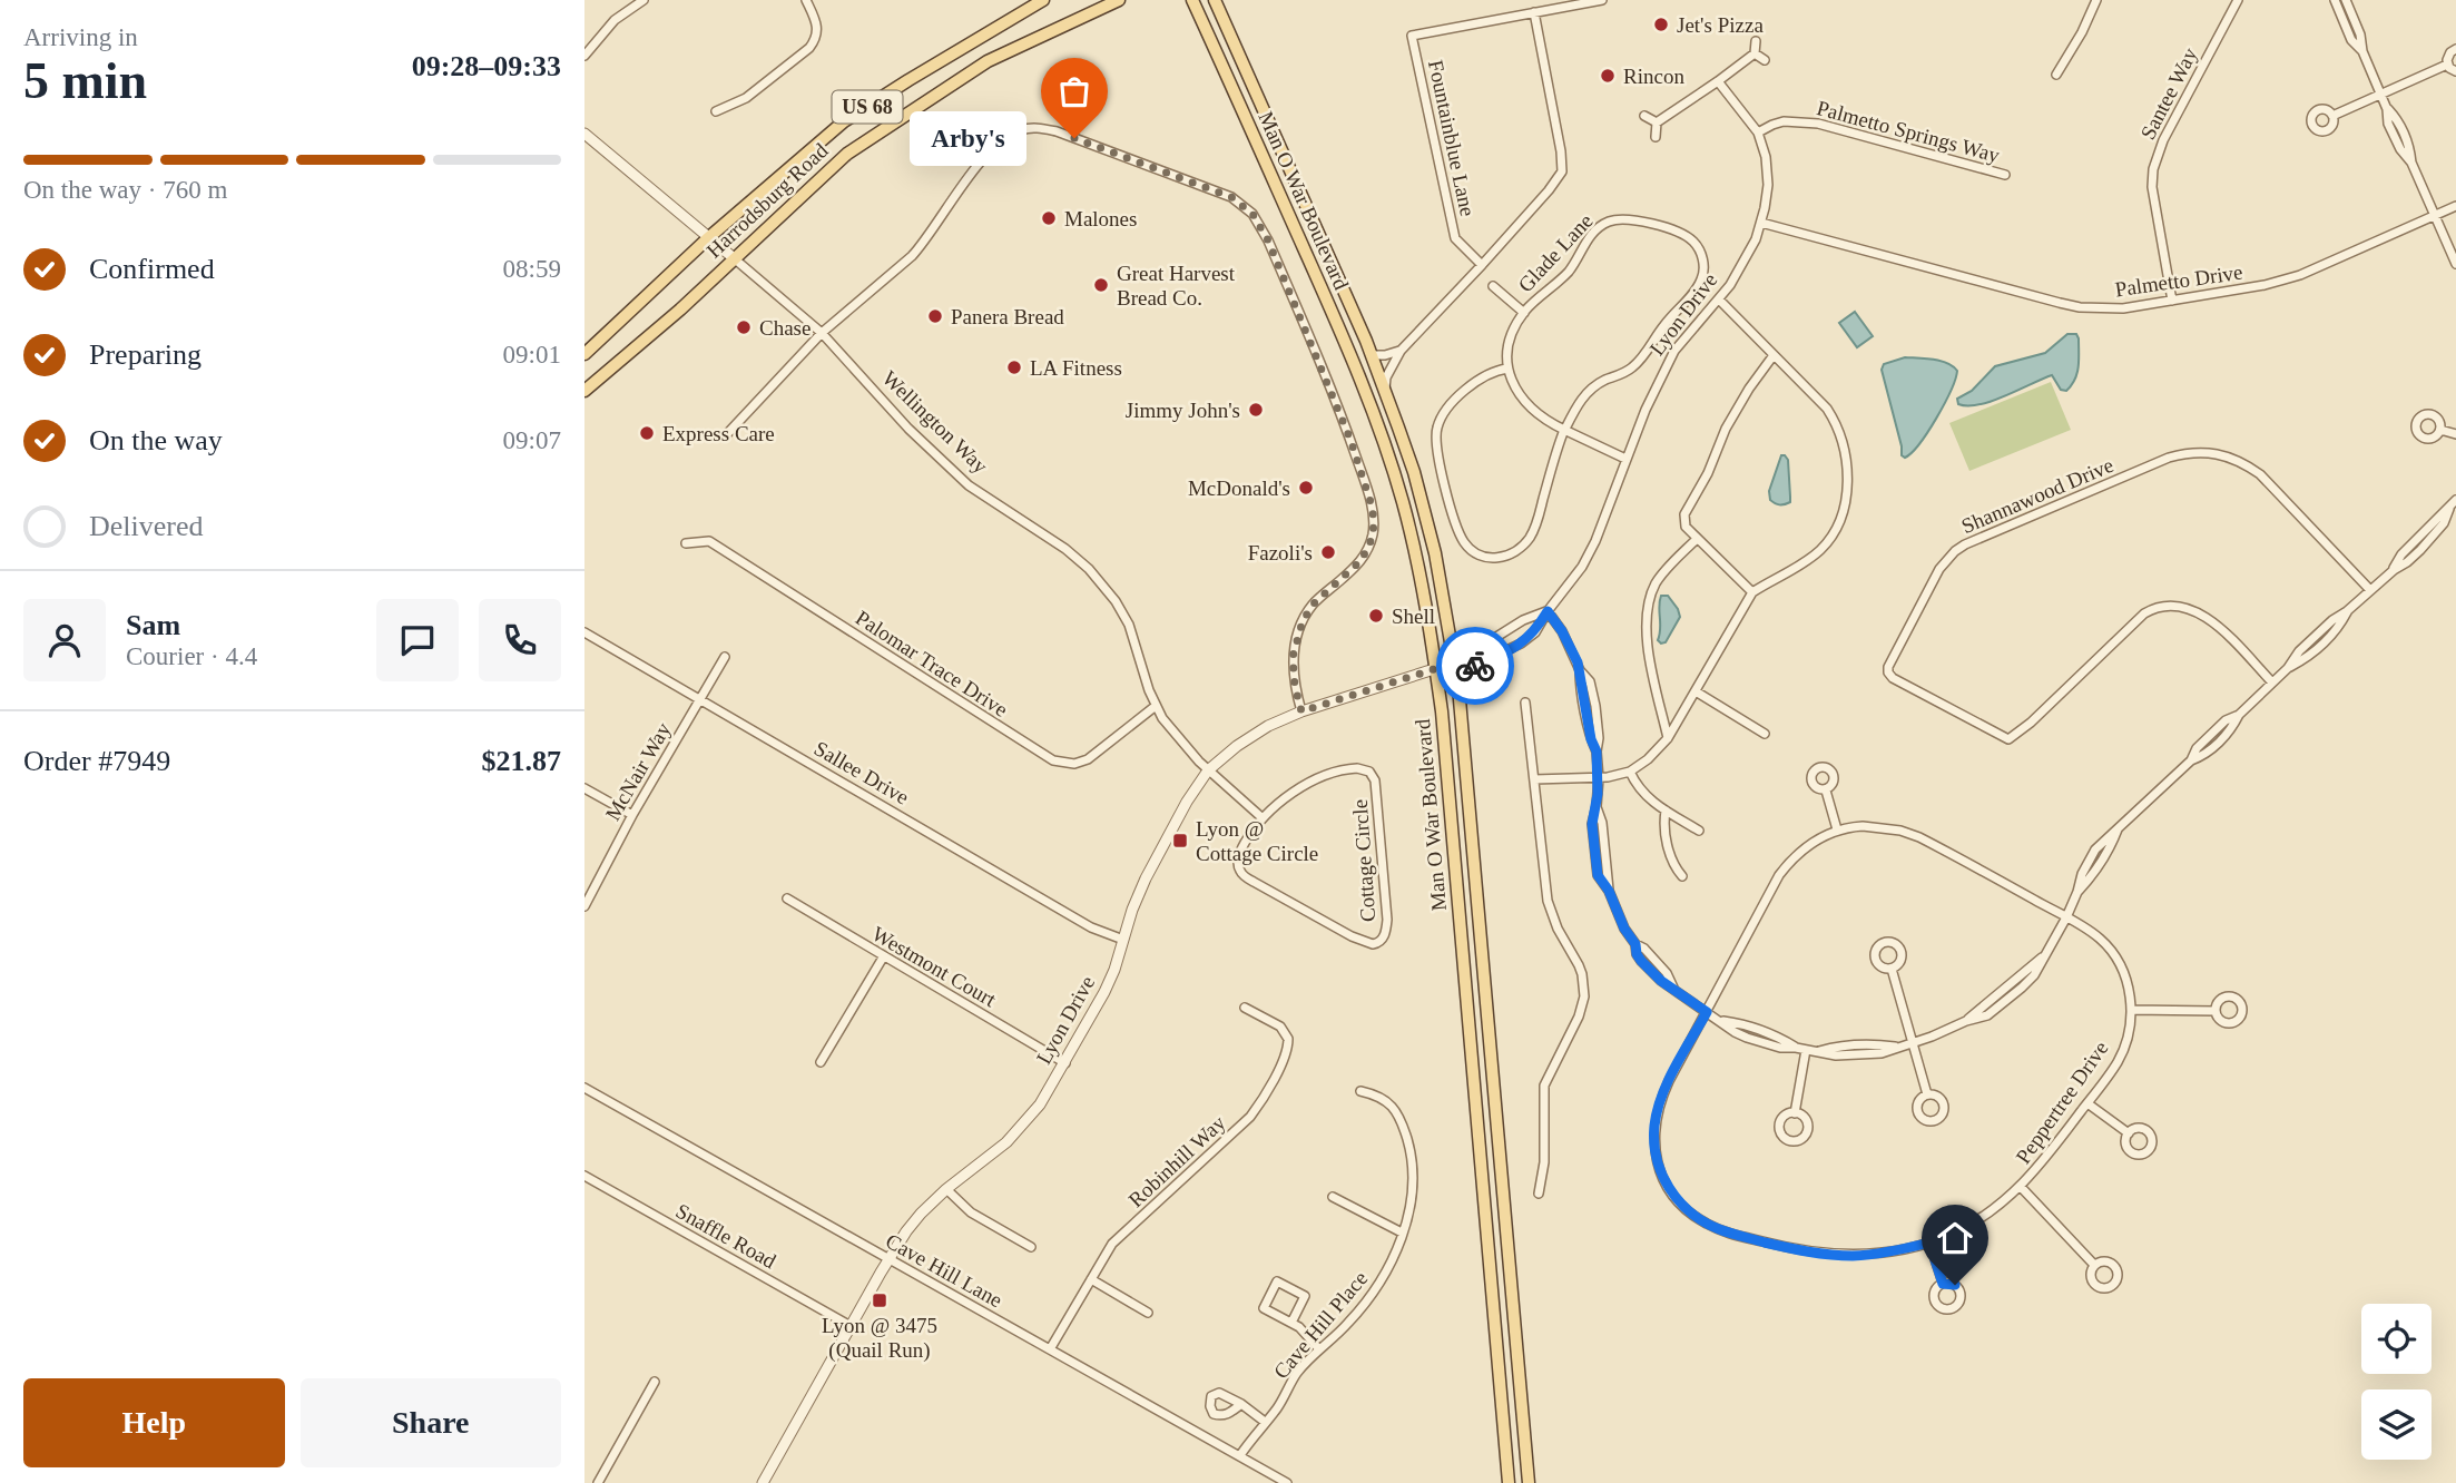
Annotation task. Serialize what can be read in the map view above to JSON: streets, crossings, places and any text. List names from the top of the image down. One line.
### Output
{"streets":{"main road":["US 68","Harrodsburg Road","Man O War Boulevard"],"street":["Santee Way","Palmetto Springs Way","Fountainblue Lane","Glade Lane","Palmetto Drive","Lyon Drive","Wellington Way","Shannawood Drive","Palomar Trace Drive","McNair Way","Sallee Drive","Cottage Circle","Westmont Court","Peppertree Drive","Robinhill Way","Snaffle Road","Cave Hill Lane","Cave Hill Place"]},"crossings":[["Santee Way","Palmetto Drive"],["Palmetto Springs Way","Lyon Drive"],["Harrodsburg Road","Wellington Way"],["Man O War Boulevard","Lyon Drive"],["Palmetto Drive","Lyon Drive"],["Lyon Drive","Wellington Way"],["Lyon Drive","Sallee Drive"],["Lyon Drive","Westmont Court"],["Lyon Drive","Snaffle Road"],["Lyon Drive","Cave Hill Lane"],["Wellington Way","Palomar Trace Drive"],["McNair Way","Sallee Drive"],["Robinhill Way","Cave Hill Lane"],["Cave Hill Lane","Cave Hill Place"]],"places":{"other":["Jet's Pizza","Rincon","Arby's","Malones","Great Harvest Bread Co.","Panera Bread","Chase","LA Fitness","Jimmy John's","Express Care","McDonald's","Fazoli's","Shell"],"transit":["Lyon @ Cottage Circle","Lyon @ 3475 (Quail Run)"]},"page":{"heading":["5 min","Arriving in","09:28–09:33"],"panel":["Sam","Courier · 4.4","Order #7949","$21.87"],"bubble":"Arby's","bar":"On the way · 760 m","list":[["Confirmed","08:59"],["Preparing","09:01"],["On the way","09:07"],"Delivered"],"buttons":["Help","Share"]}}
